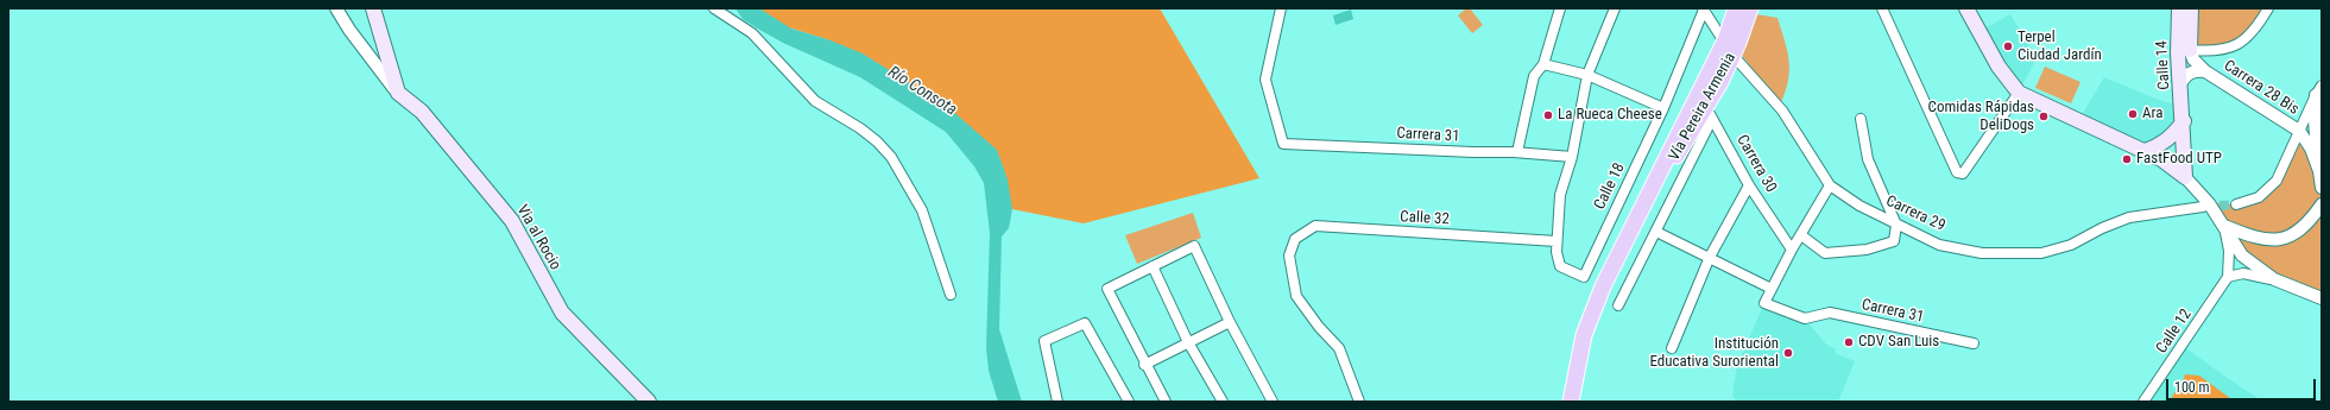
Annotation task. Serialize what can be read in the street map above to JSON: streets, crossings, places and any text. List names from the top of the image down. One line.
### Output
{"streets":{"main road":["Calle 14","Vía Pereira Armenia","Via al Rocio"],"street":["Carrera 28 Bis","Carrera 31","Carrera 30","Calle 18","Carrera 29","Calle 32","Calle 12"]},"crossings":[["Calle 14","Carrera 28 Bis"],["Vía Pereira Armenia","Carrera 30"],["Vía Pereira Armenia","Carrera 29"],["Calle 18","Carrera 29"],["Calle 18","Calle 32"]],"water":["Río Consota"],"places":["Terpel Ciudad Jardín","Ara","La Rueca Cheese","Comidas Rápidas DeliDogs","FastFood UTP","CDV San Luis","Institución Educativa Suroriental"],"scale_bar":"100 m"}
